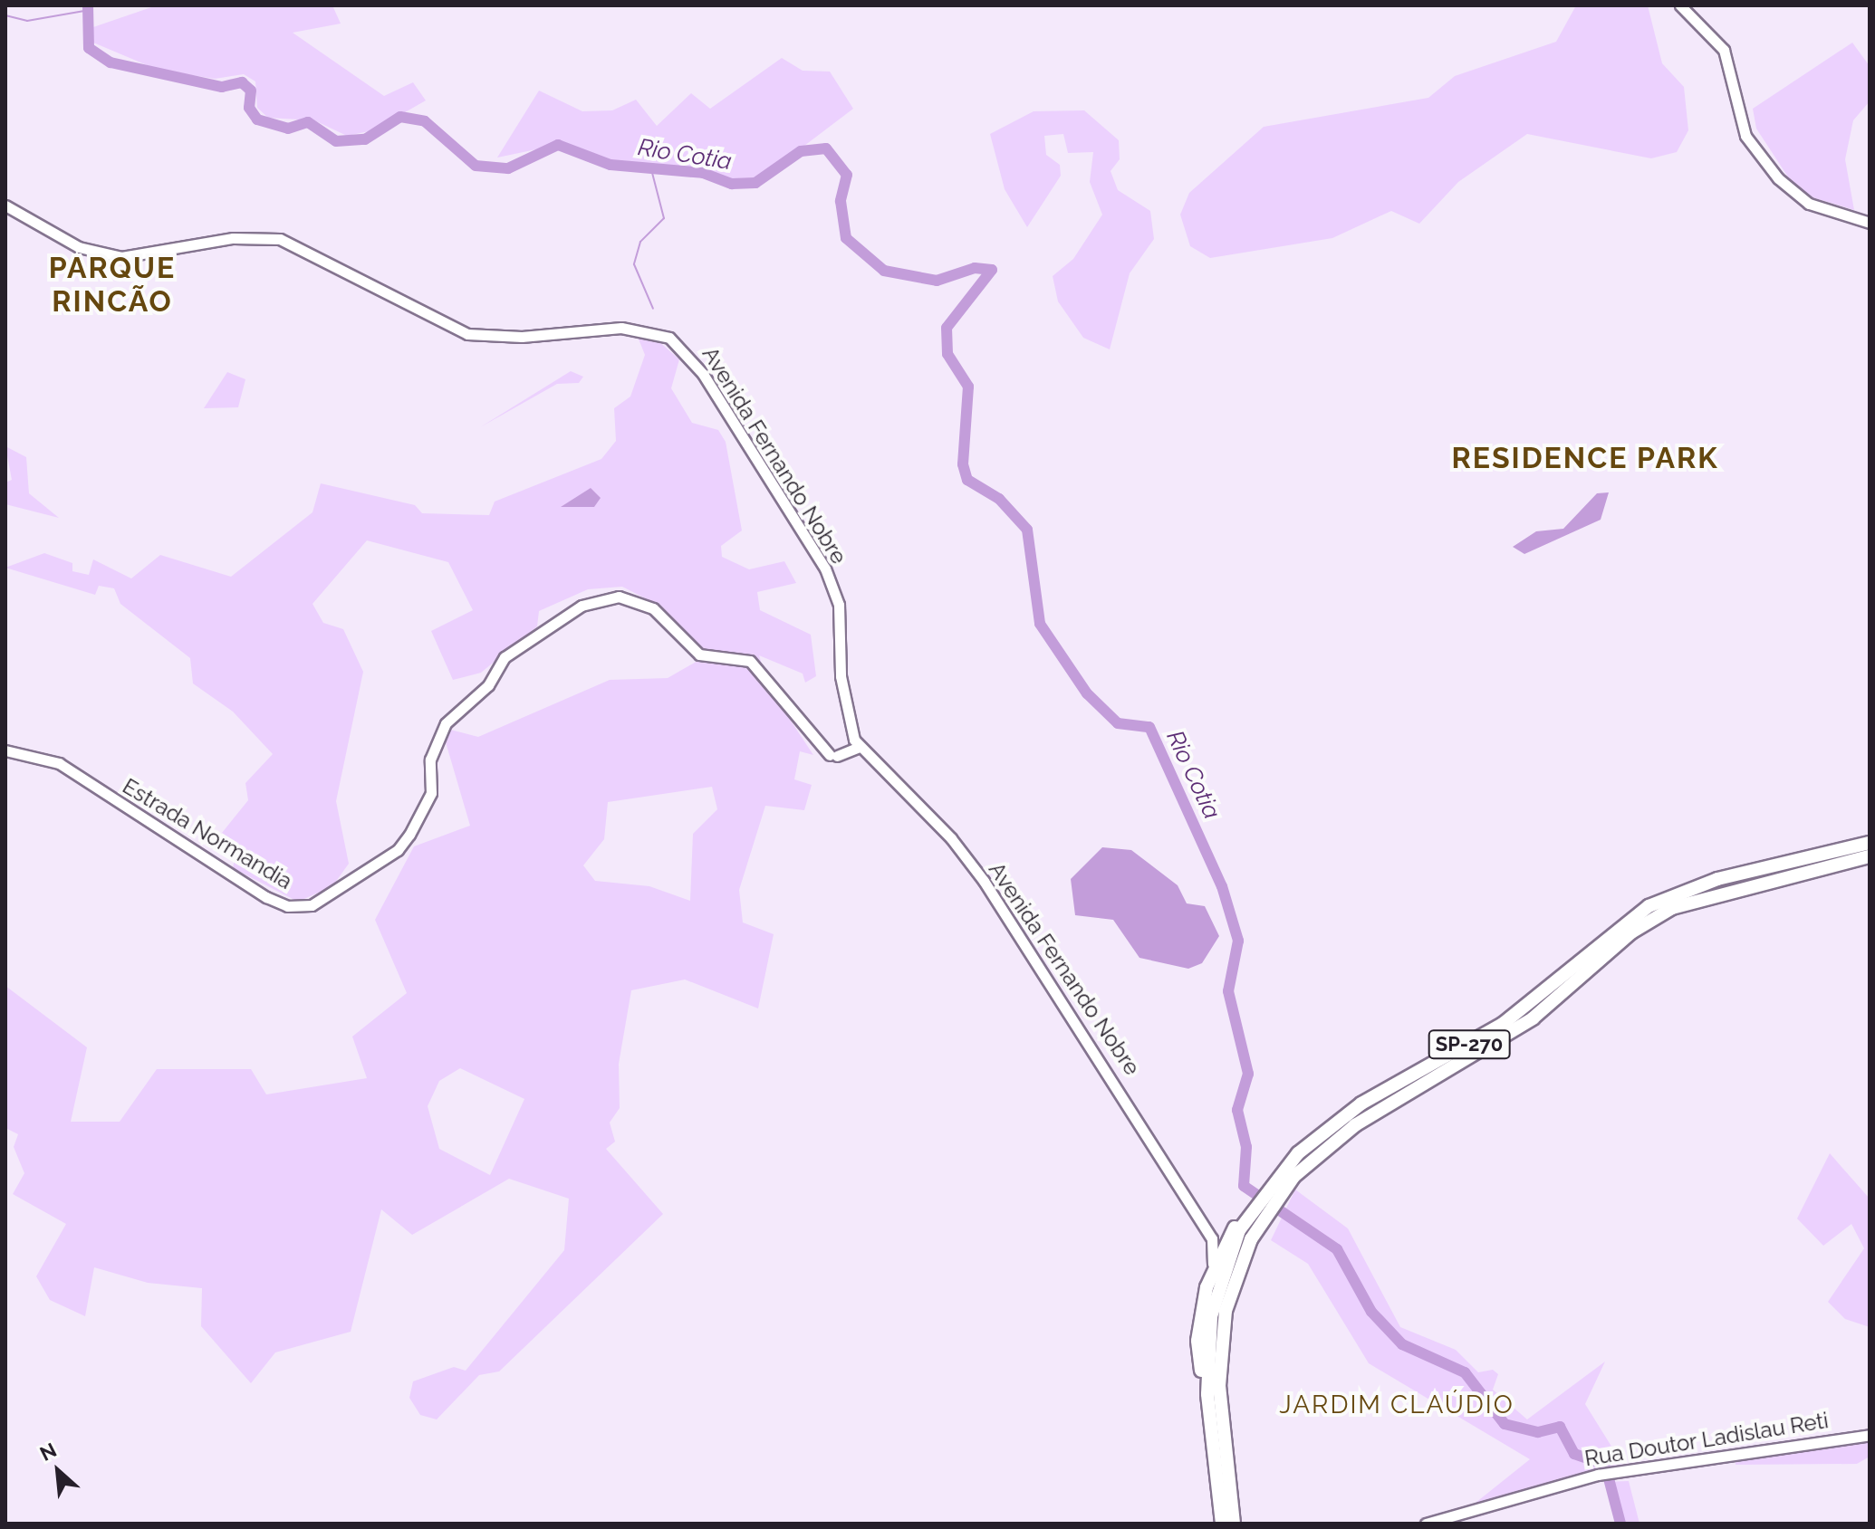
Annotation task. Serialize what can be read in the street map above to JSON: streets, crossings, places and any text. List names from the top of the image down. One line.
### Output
{"streets":{"highway":["SP-270"],"street":["Avenida Fernando Nobre","Estrada Normandia","Rua Doutor Ladislau Reti"]},"crossings":[["Avenida Fernando Nobre","Estrada Normandia"]],"districts":["PARQUE RINCÃO","RESIDENCE PARK","JARDIM CLAÚDIO"],"water":["Rio Cotia"],"north":"top left"}
